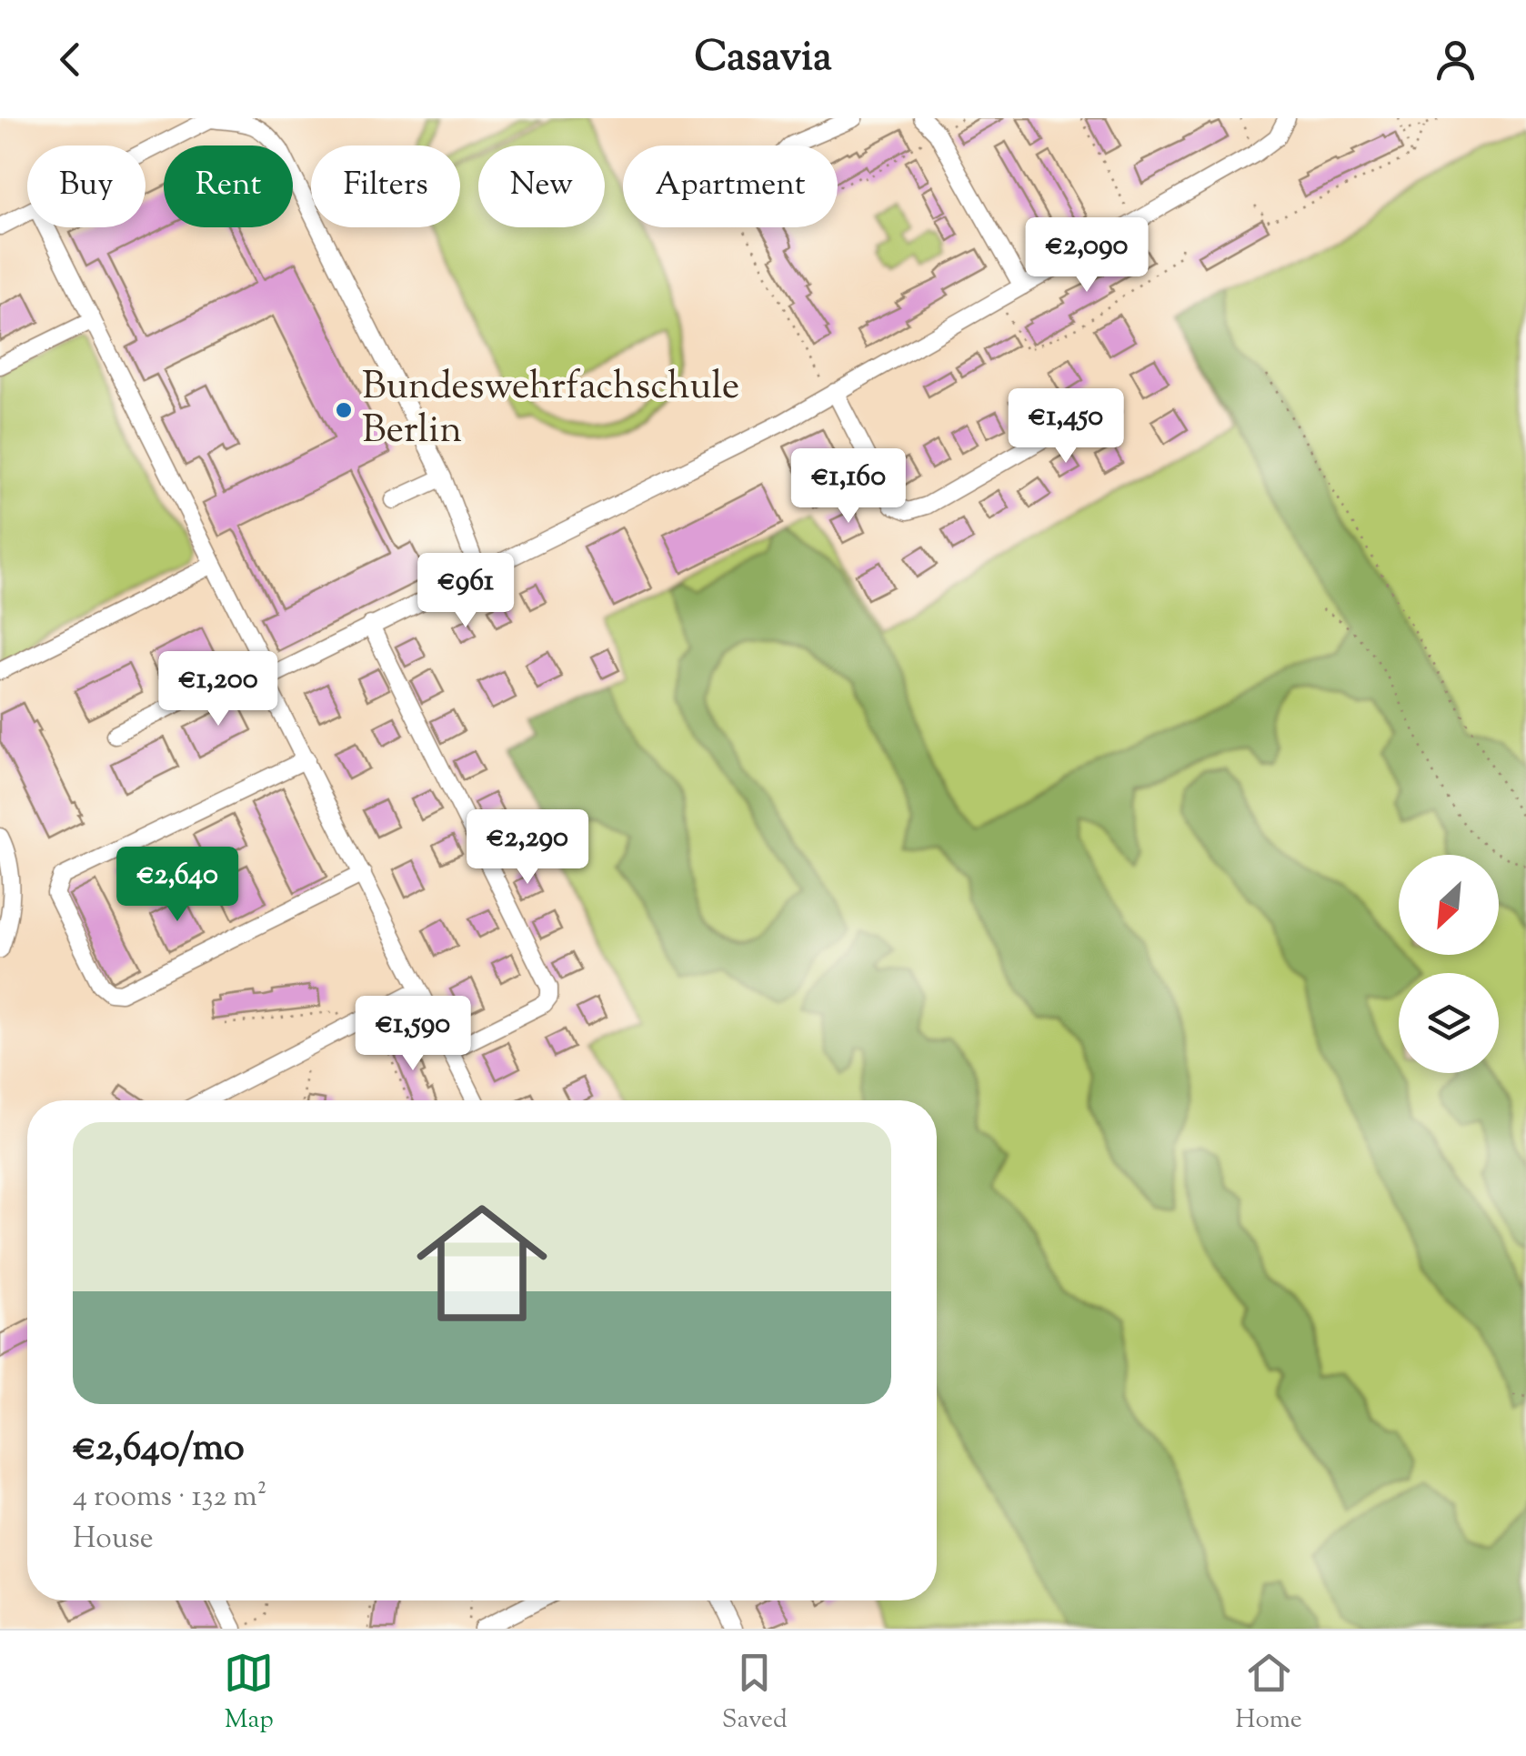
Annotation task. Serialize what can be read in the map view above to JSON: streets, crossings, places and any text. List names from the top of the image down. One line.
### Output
{"places":["Bundeswehrfachschule Berlin"],"north":"bottom left","page":{"header":"Casavia","chip":["Buy","Rent","Filters","New","Apartment"],"price":["€2,090","€1,450","€1,160","€961","€1,200","€2,290","€2,640","€1,590"],"list":[{"name":"€2,640/mo","note":"4 rooms · 132 m² · House"}],"tabs":["Map","Saved","Home"]}}
